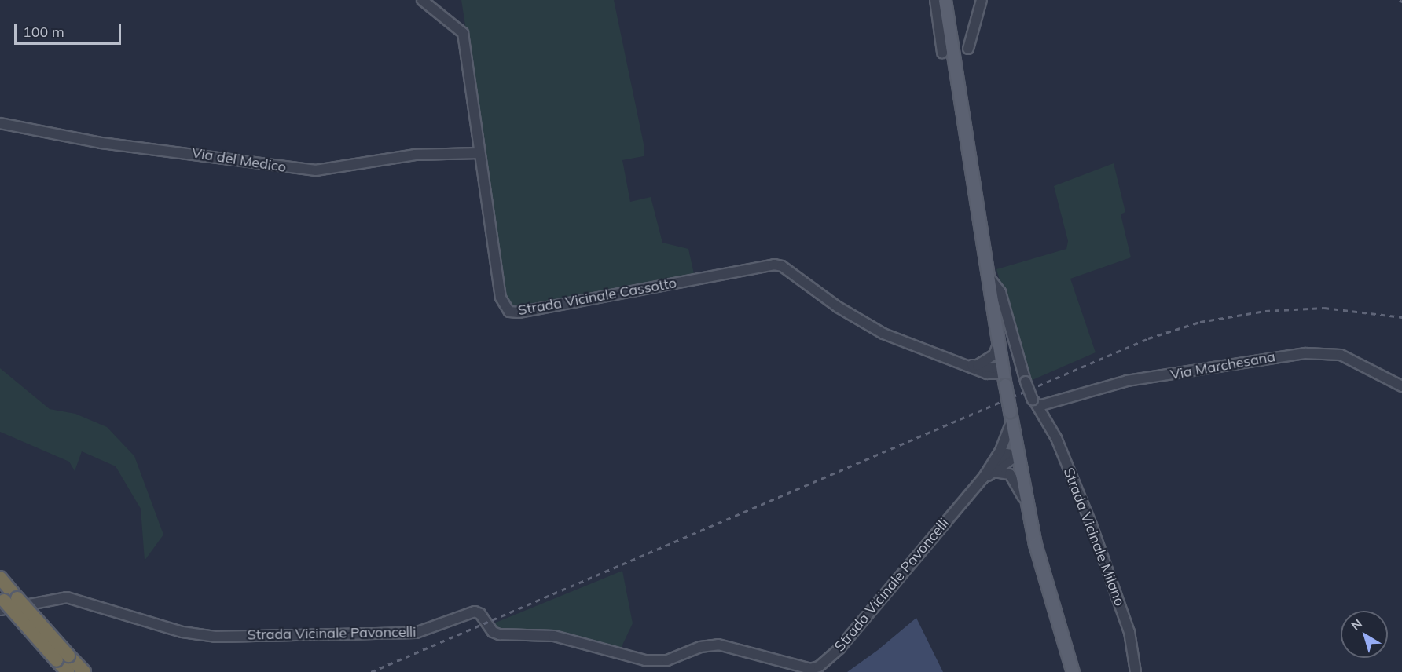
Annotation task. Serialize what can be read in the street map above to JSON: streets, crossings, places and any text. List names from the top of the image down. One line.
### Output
{"streets":{"street":["Via del Medico","Strada Vicinale Cassotto","Via Marchesana","Strada Vicinale Milano","Strada Vicinale Pavoncelli"]},"crossings":[["Via del Medico","Strada Vicinale Cassotto"],["Via Marchesana","Strada Vicinale Milano"]],"scale_bar":"100 m","north":"top left"}
